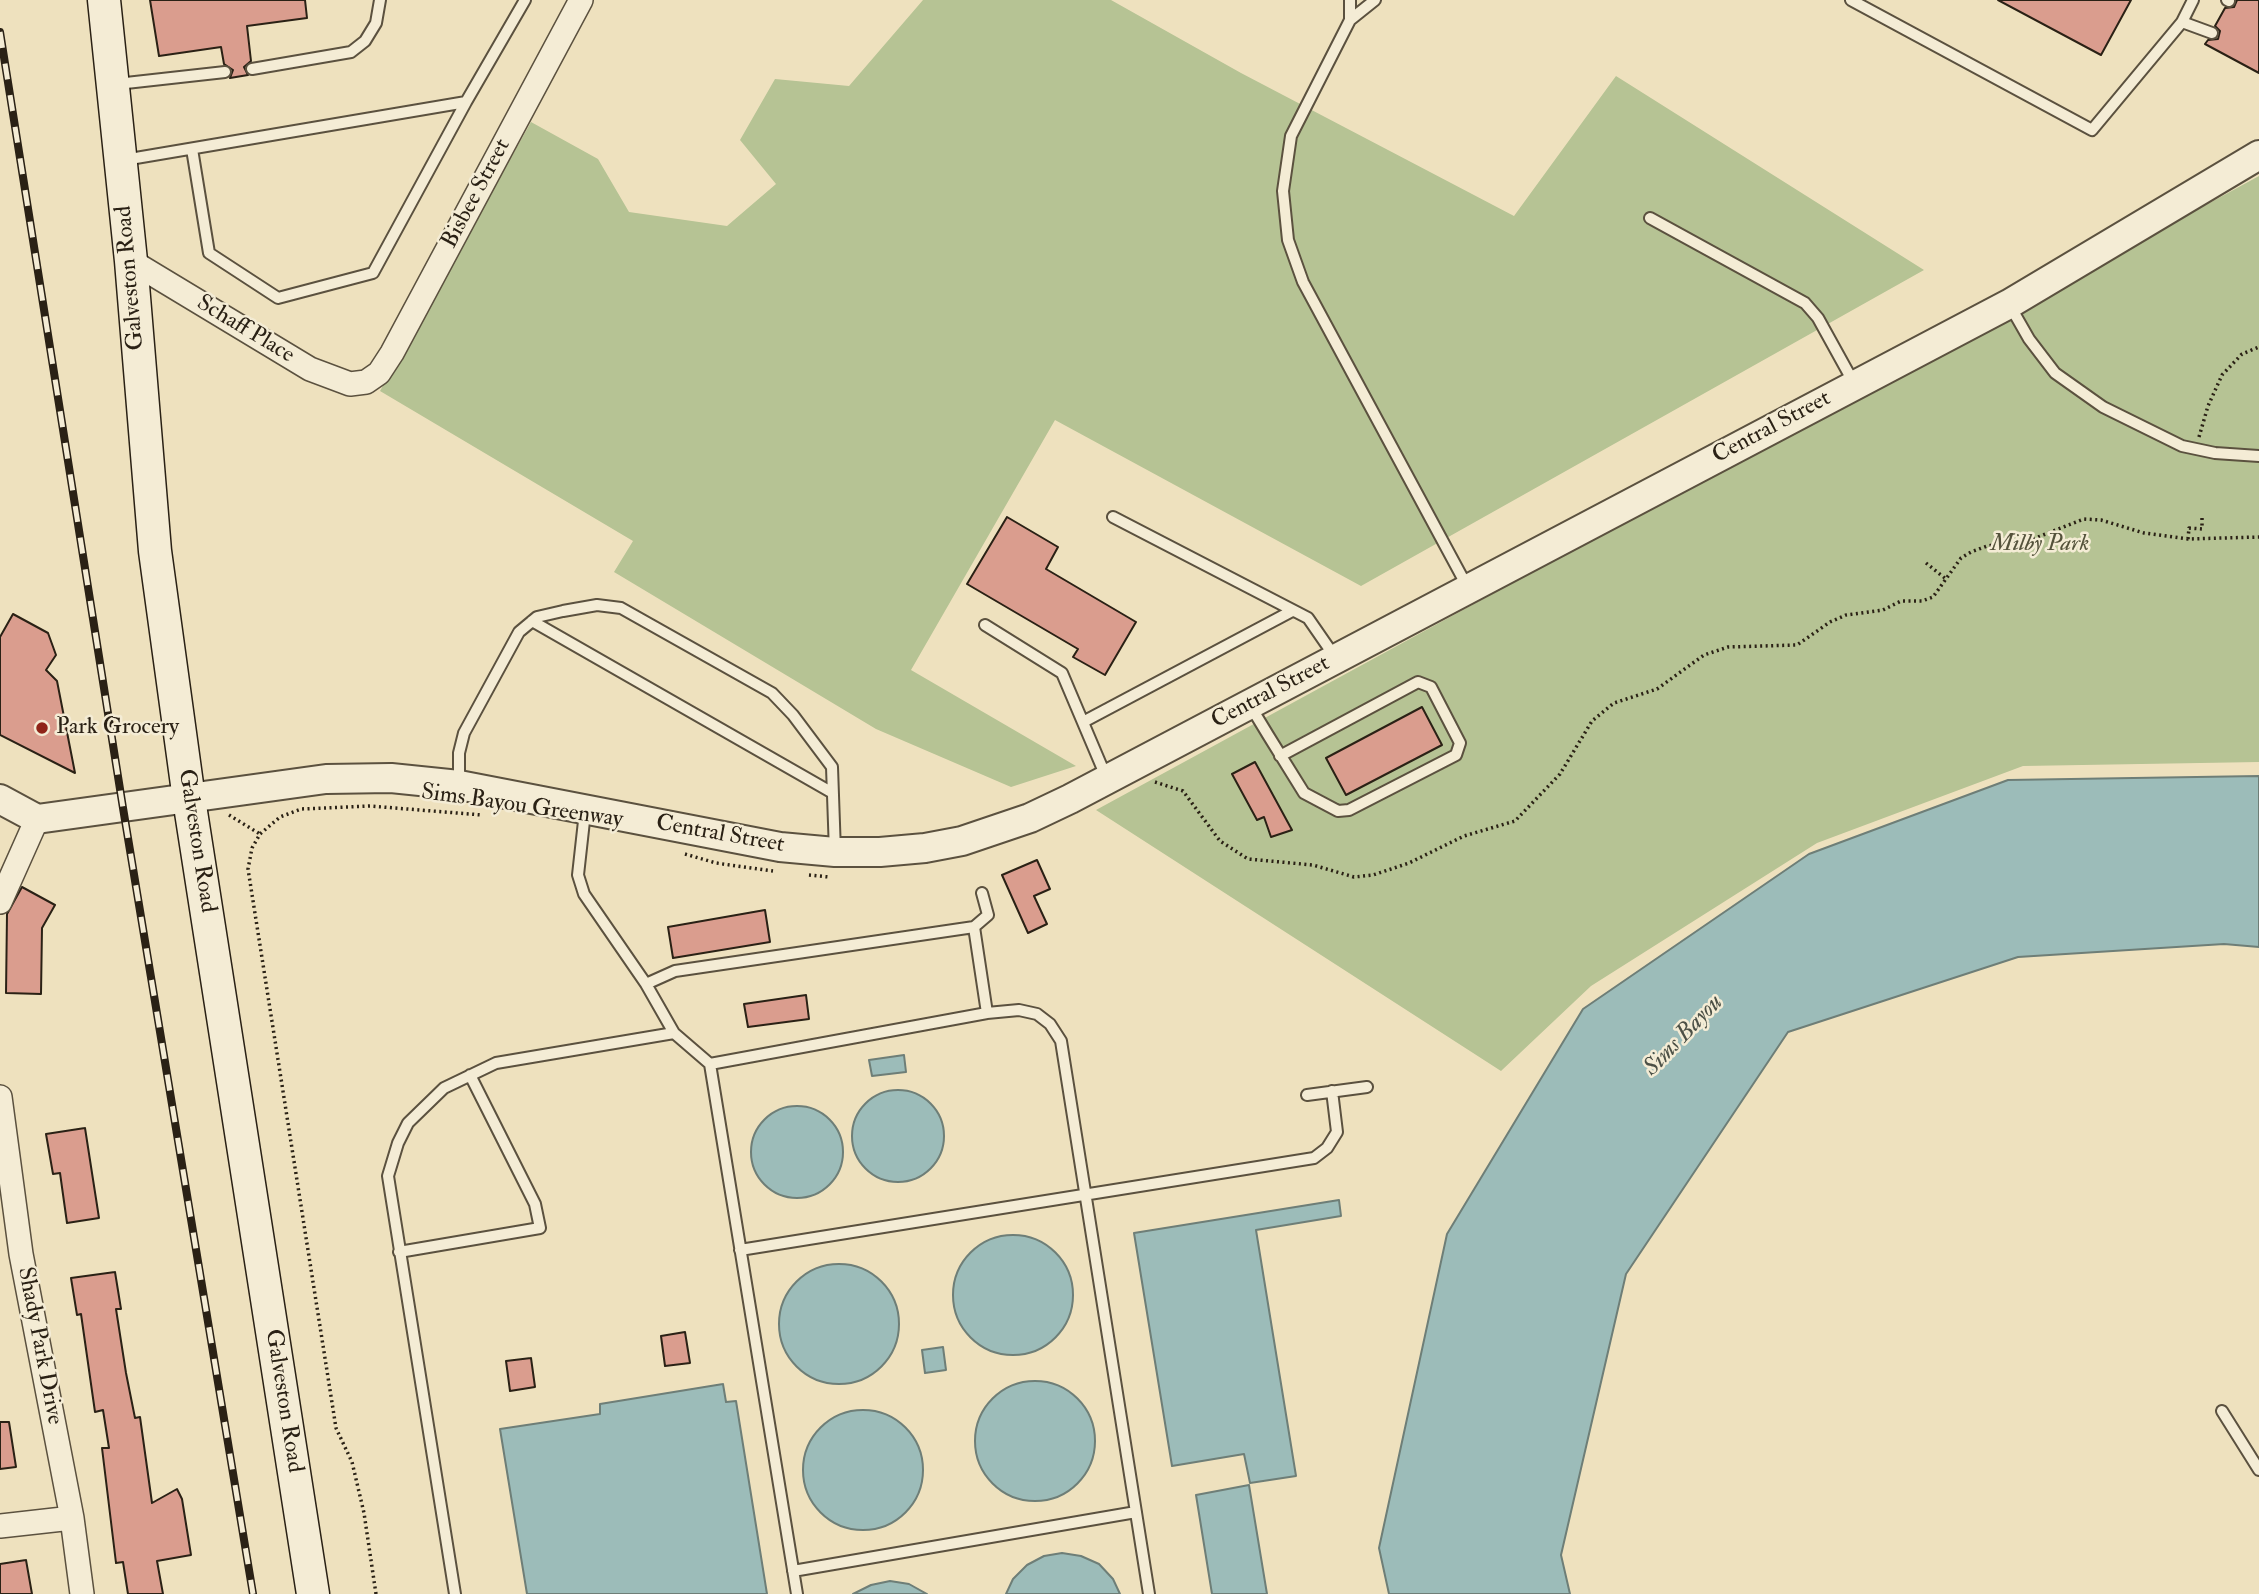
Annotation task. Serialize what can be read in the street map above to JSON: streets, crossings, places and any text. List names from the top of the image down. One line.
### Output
{"streets":{"main road":["Galveston Road"],"street":["Bisbee Street","Schaff Place","Central Street","Shady Park Drive"],"path":["Sims Bayou Greenway"]},"crossings":[["Bisbee Street","Schaff Place"],["Galveston Road","Schaff Place"],["Galveston Road","Central Street"]],"water":["Sims Bayou"],"parks":["Milby Park"],"places":["Park Grocery"]}
